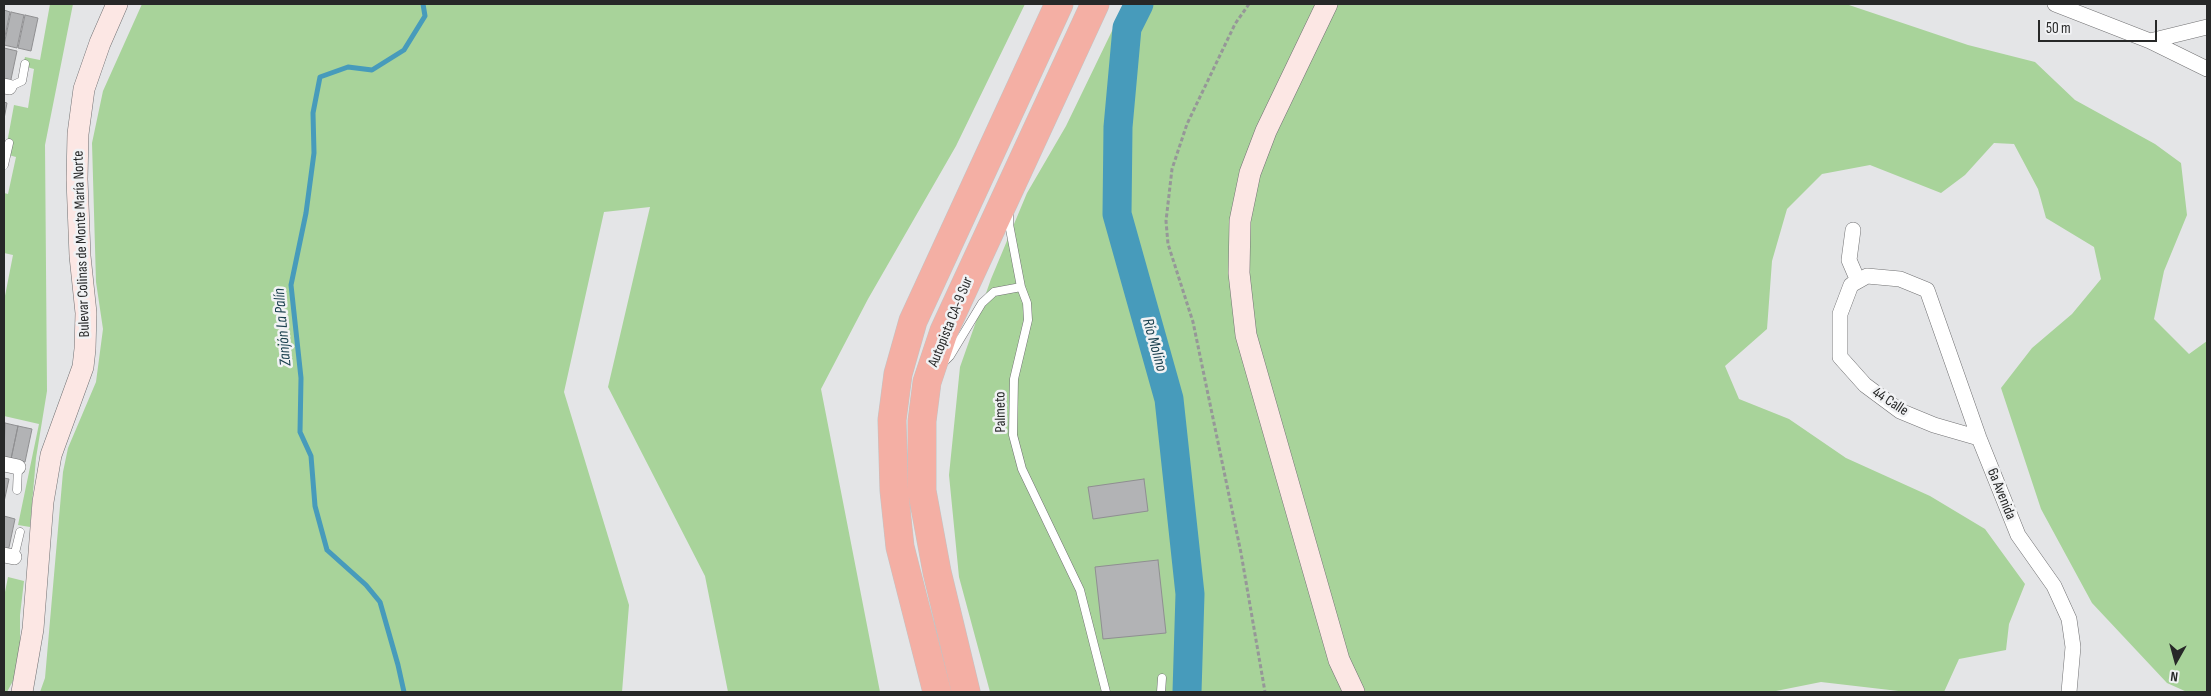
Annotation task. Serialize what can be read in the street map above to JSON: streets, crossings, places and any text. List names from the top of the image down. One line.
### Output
{"streets":{"highway":["Autopista CA-9 Sur"],"main road":["Bulevar Colinas de Monte María Norte"],"street":["44 Calle","6a Avenida"],"lane":["Palmeto"]},"crossings":[["Autopista CA-9 Sur","Palmeto"],["44 Calle","6a Avenida"]],"water":["Zanjón La Palín","Río Molino"],"scale_bar":"50 m","north":"bottom"}
